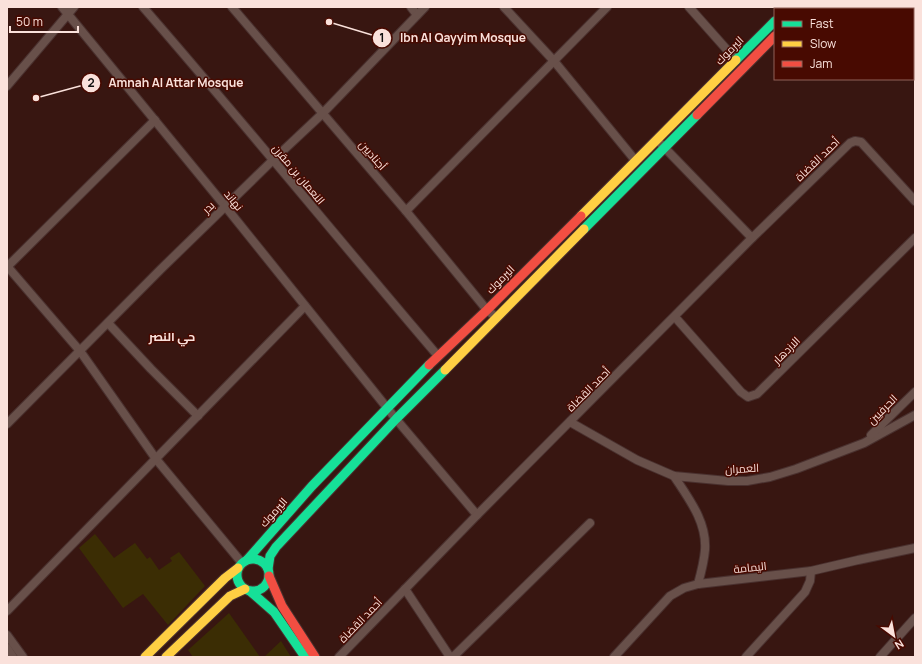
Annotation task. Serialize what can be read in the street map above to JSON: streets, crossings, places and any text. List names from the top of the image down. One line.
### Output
{"streets":{"street":["اليرموك","أجناديين","أحمد القضاة","النعمان بن مقرن","نهاند","بدر","الازدهار","الحرفيين","العمران","اليمامة"]},"crossings":[["اليرموك","أجناديين"],["اليرموك","النعمان بن مقرن"],["اليرموك","نهاند"],["أجناديين","بدر"],["أحمد القضاة","نهاند"],["أحمد القضاة","الازدهار"],["أحمد القضاة","العمران"],["النعمان بن مقرن","بدر"],["نهاند","بدر"],["الحرفيين","العمران"]],"districts":["حي النصر"],"places":["Ibn Al Qayyim Mosque","Amnah Al Attar Mosque"],"legend":["Fast","Slow","Jam"],"scale_bar":"50 m","north":"bottom right"}
